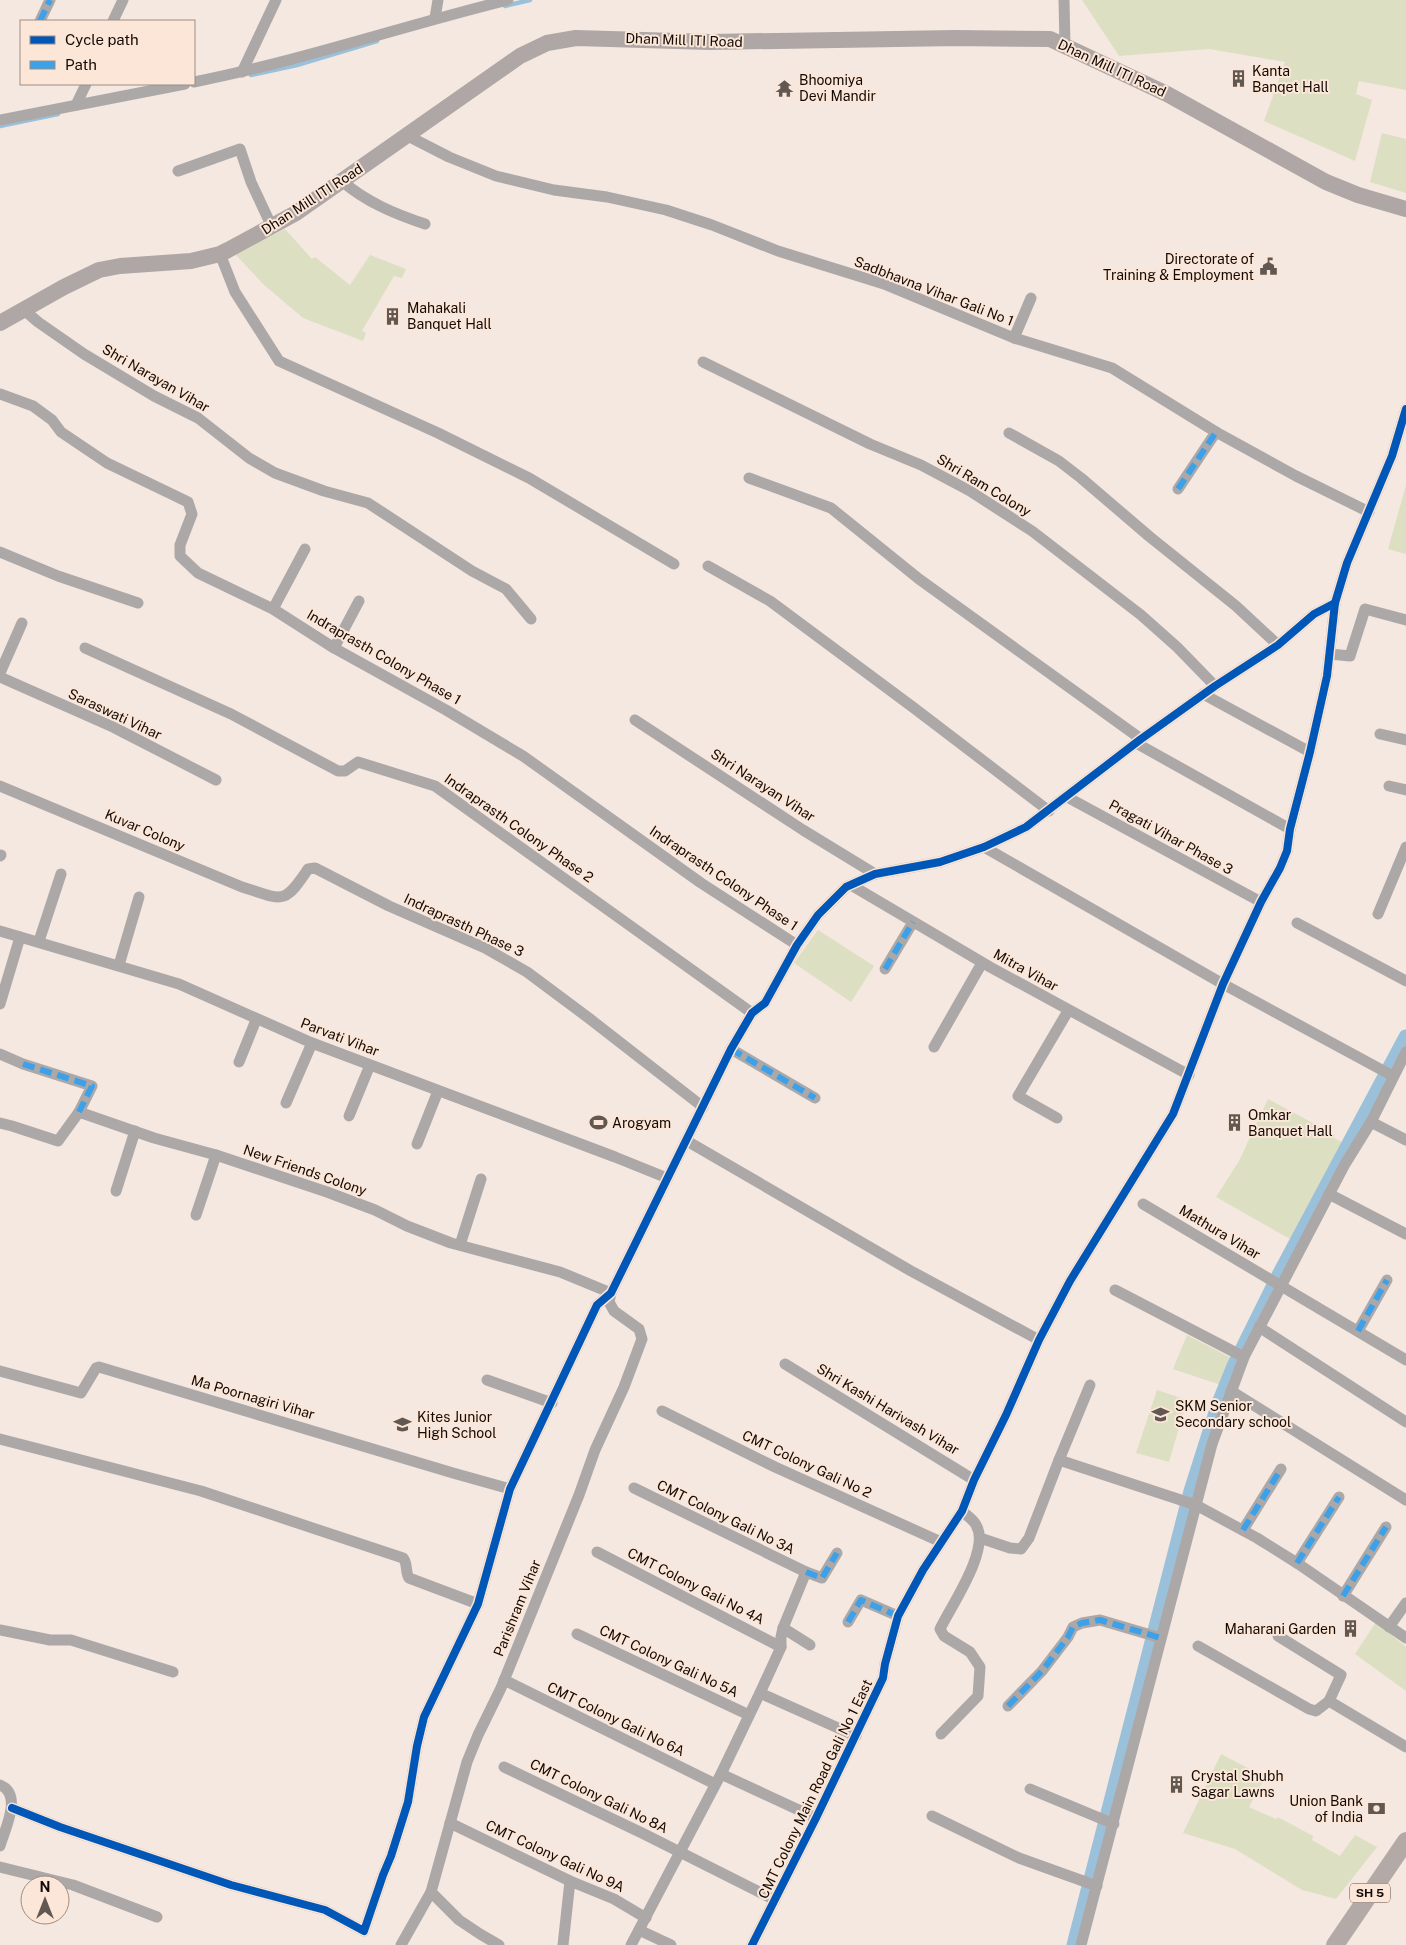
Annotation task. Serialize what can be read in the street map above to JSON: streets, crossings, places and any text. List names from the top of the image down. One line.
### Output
{"streets":{"main road":["SH 5"],"street":["Dhan Mill ITI Road","Sadbhavna Vihar Gali No 1","Shri Narayan Vihar","Shri Ram Colony","Indraprasth Colony Phase 1","Saraswati Vihar","Indraprasth Colony Phase 2","Kuvar Colony","Pragati Vihar Phase 3","Indraprasth Phase 3","Mitra Vihar","Parvati Vihar","New Friends Colony","Mathura Vihar","Ma Poornagiri Vihar","Shri Kashi Harivash Vihar","CMT Colony Gali No 2","CMT Colony Gali No 3A","CMT Colony Gali No 4A","Parishram Vihar","CMT Colony Gali No 5A","CMT Colony Gali No 6A","CMT Colony Main Road Gali No 1 East","CMT Colony Gali No 8A","CMT Colony Gali No 9A"]},"crossings":[["Dhan Mill ITI Road","Sadbhavna Vihar Gali No 1"],["Dhan Mill ITI Road","Shri Narayan Vihar"],["Sadbhavna Vihar Gali No 1","CMT Colony Main Road Gali No 1 East"],["Kuvar Colony","Indraprasth Phase 3"],["Pragati Vihar Phase 3","CMT Colony Main Road Gali No 1 East"],["Mitra Vihar","CMT Colony Main Road Gali No 1 East"],["New Friends Colony","Parishram Vihar"],["Shri Kashi Harivash Vihar","CMT Colony Main Road Gali No 1 East"],["CMT Colony Gali No 2","CMT Colony Main Road Gali No 1 East"],["Parishram Vihar","CMT Colony Gali No 6A"],["Parishram Vihar","CMT Colony Gali No 9A"],["CMT Colony Gali No 6A","CMT Colony Main Road Gali No 1 East"],["CMT Colony Main Road Gali No 1 East","CMT Colony Gali No 8A"]],"places":{"building":["Kanta Banqet Hall","Mahakali Banquet Hall","Omkar Banquet Hall","Maharani Garden","Crystal Shubh Sagar Lawns"],"temple":["Bhoomiya Devi Mandir"],"public building":["Directorate of Training & Employment"],"sports":["Arogyam"],"school or university":["SKM Senior Secondary school","Kites Junior High School"],"bank":["Union Bank of India"]},"legend":["Cycle path","Path"],"north":"top"}
